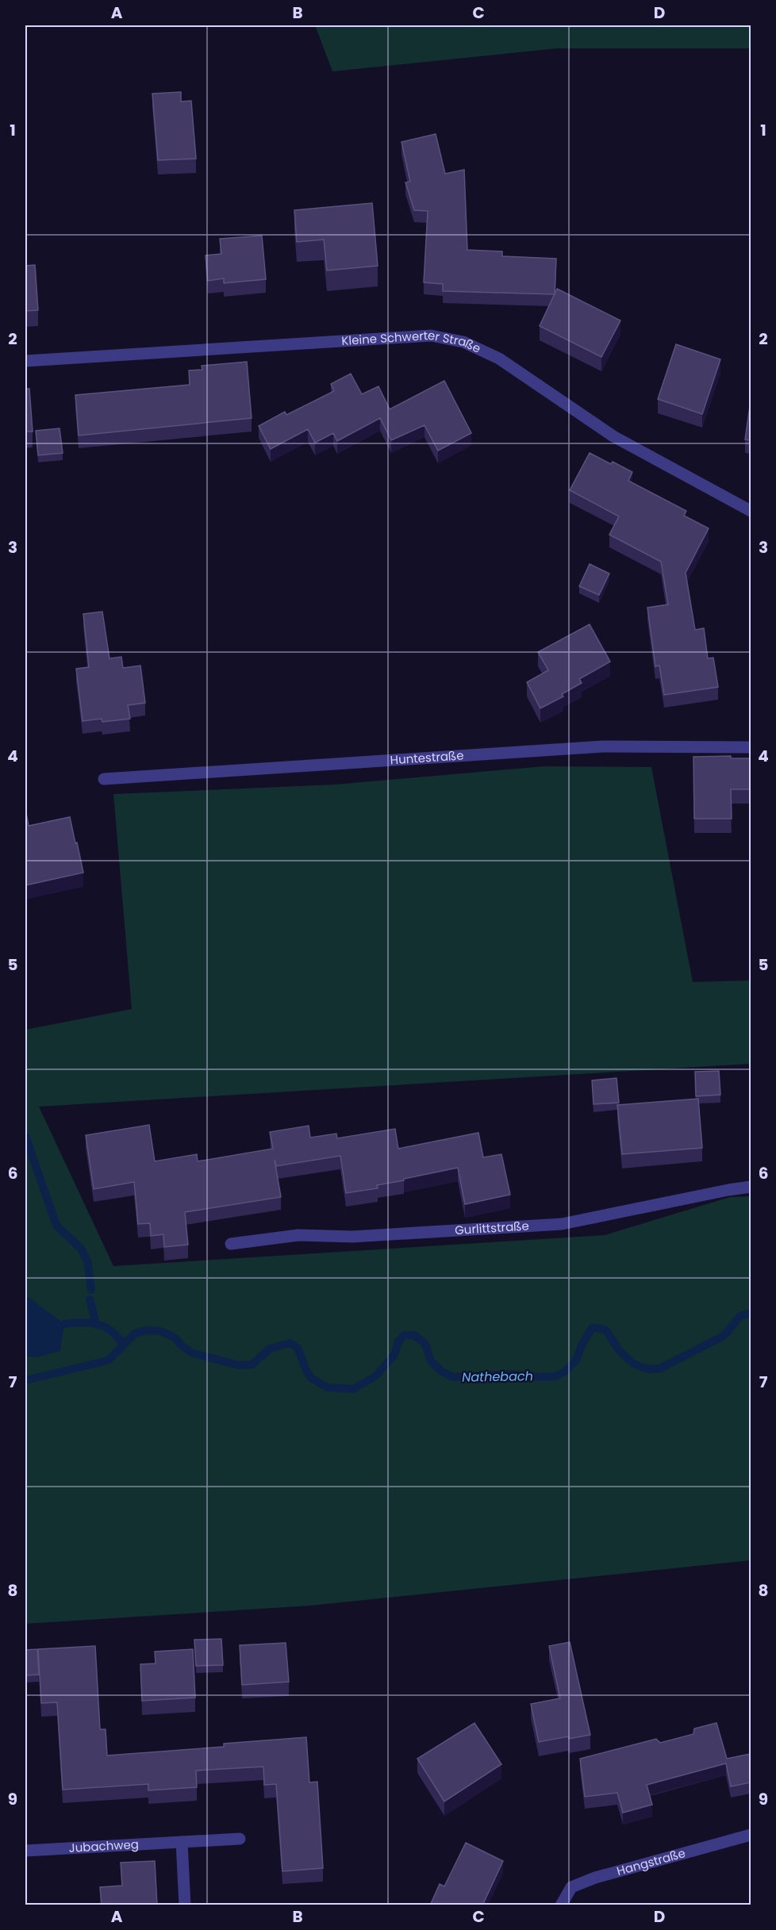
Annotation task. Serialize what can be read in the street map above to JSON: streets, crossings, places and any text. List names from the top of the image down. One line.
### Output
{"streets":{"street":["Kleine Schwerter Straße","Huntestraße","Gurlittstraße","Jubachweg","Hangstraße"]},"water":["Nathebach"],"grid":{"columns":["A","B","C","D"],"rows":["1","2","3","4","5","6","7","8","9"]}}
